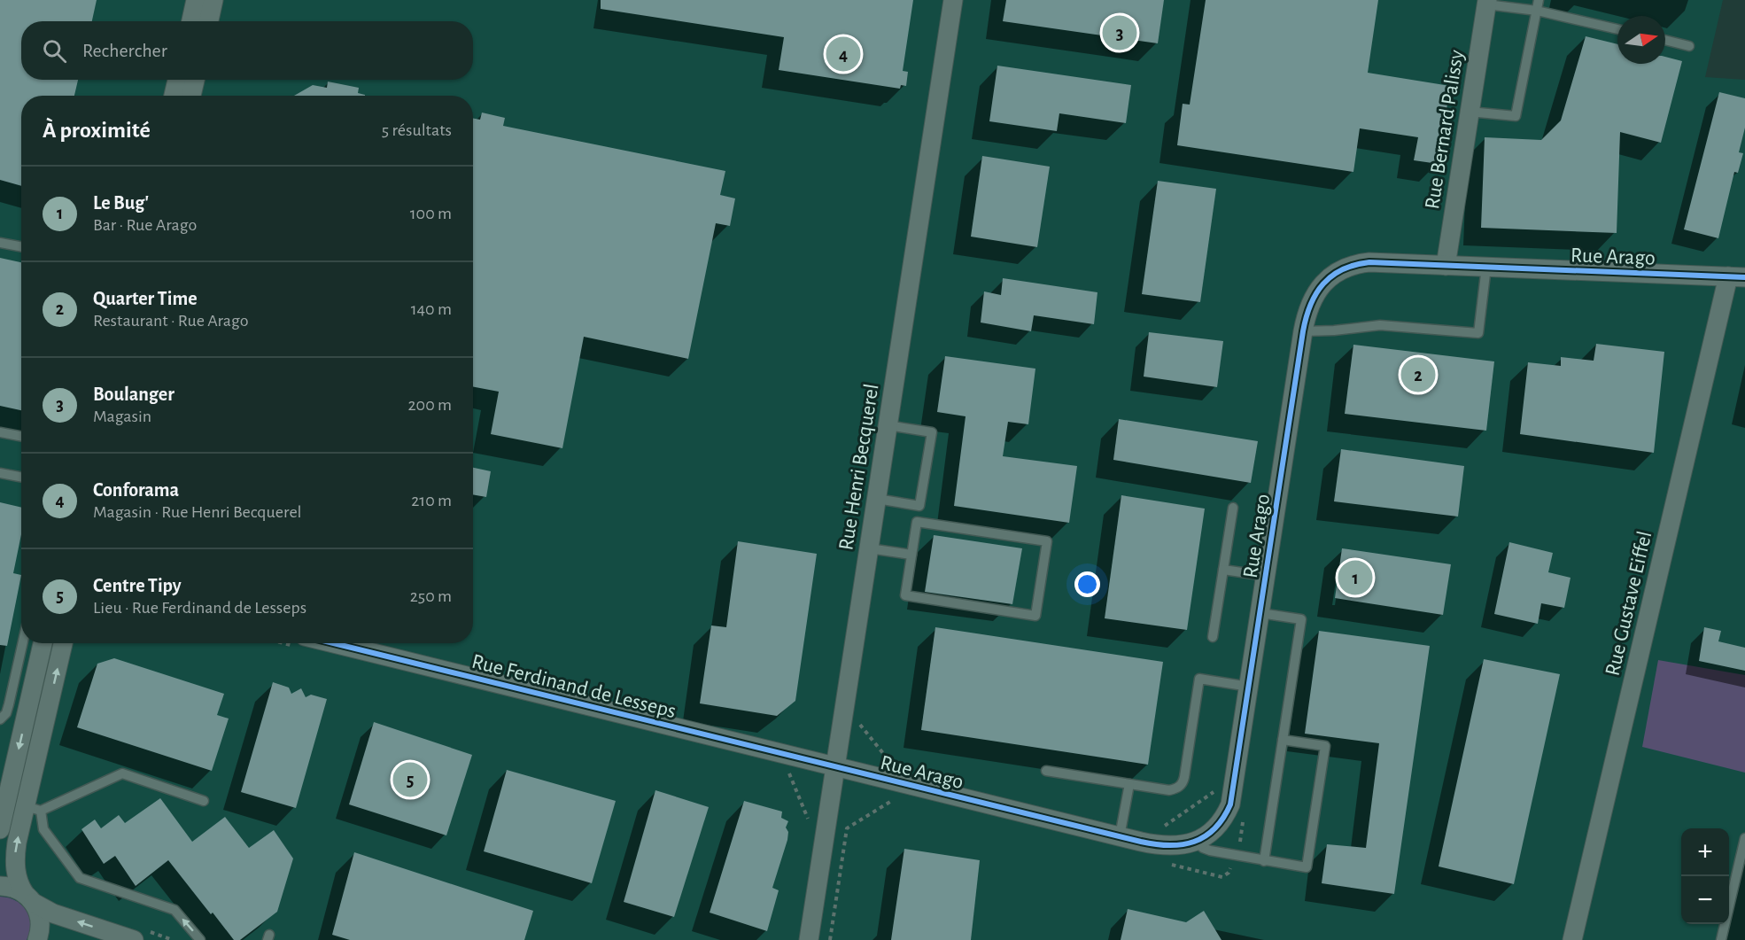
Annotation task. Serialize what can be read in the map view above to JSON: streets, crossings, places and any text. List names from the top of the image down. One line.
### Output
{"streets":{"street":["Rue Bernard Palissy","Rue Arago","Rue Henri Becquerel","Rue Gustave Eiffel","Rue Ferdinand de Lesseps"]},"crossings":[["Rue Bernard Palissy","Rue Arago"],["Rue Arago","Rue Henri Becquerel"],["Rue Arago","Rue Gustave Eiffel"],["Rue Arago","Rue Ferdinand de Lesseps"],["Rue Henri Becquerel","Rue Ferdinand de Lesseps"]],"north":"right","page":{"pins":["3","4","2","1","5"],"search":"Rechercher","heading":["À proximité","5 résultats"],"list":[{"mark":"1","name":"Le Bug'","note":"Bar · Rue Arago","value":"100 m"},{"mark":"2","name":"Quarter Time","note":"Restaurant · Rue Arago","value":"140 m"},{"mark":"3","name":"Boulanger","note":"Magasin","value":"200 m"},{"mark":"4","name":"Conforama","note":"Magasin · Rue Henri Becquerel","value":"210 m"},{"mark":"5","name":"Centre Tipy","note":"Lieu · Rue Ferdinand de Lesseps","value":"250 m"}],"map_buttons":["+","−"]}}
